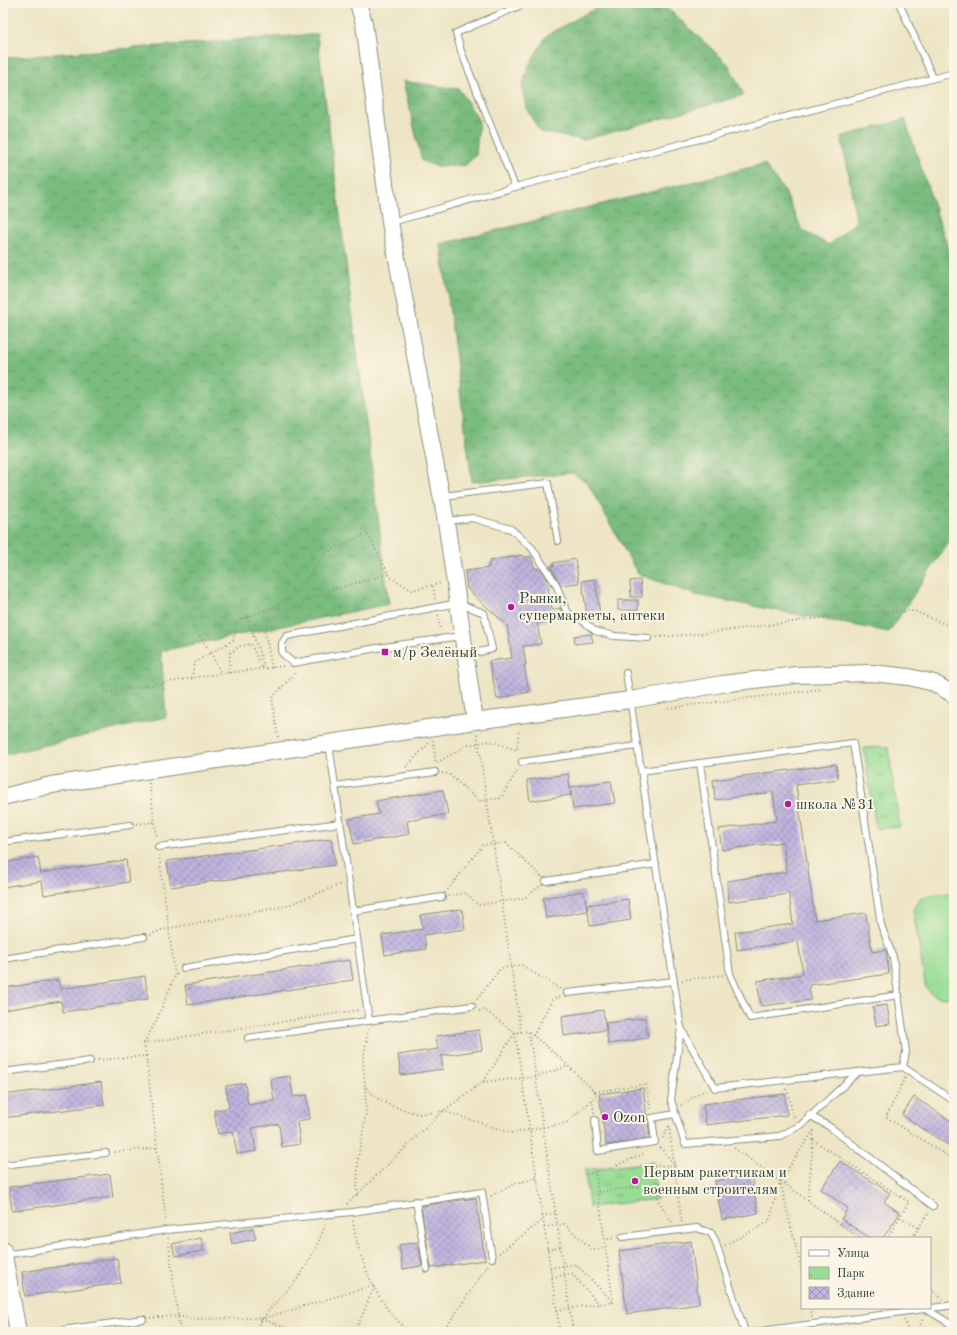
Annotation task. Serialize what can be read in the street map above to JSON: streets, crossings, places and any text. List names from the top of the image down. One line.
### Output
{"places":{"other":["Рынки, супермаркеты, аптеки","школа №31","Ozon","Первым ракетчикам и военным строителям"],"transit":["м/р Зелёный"]},"legend":["Улица","Парк","Здание"]}
